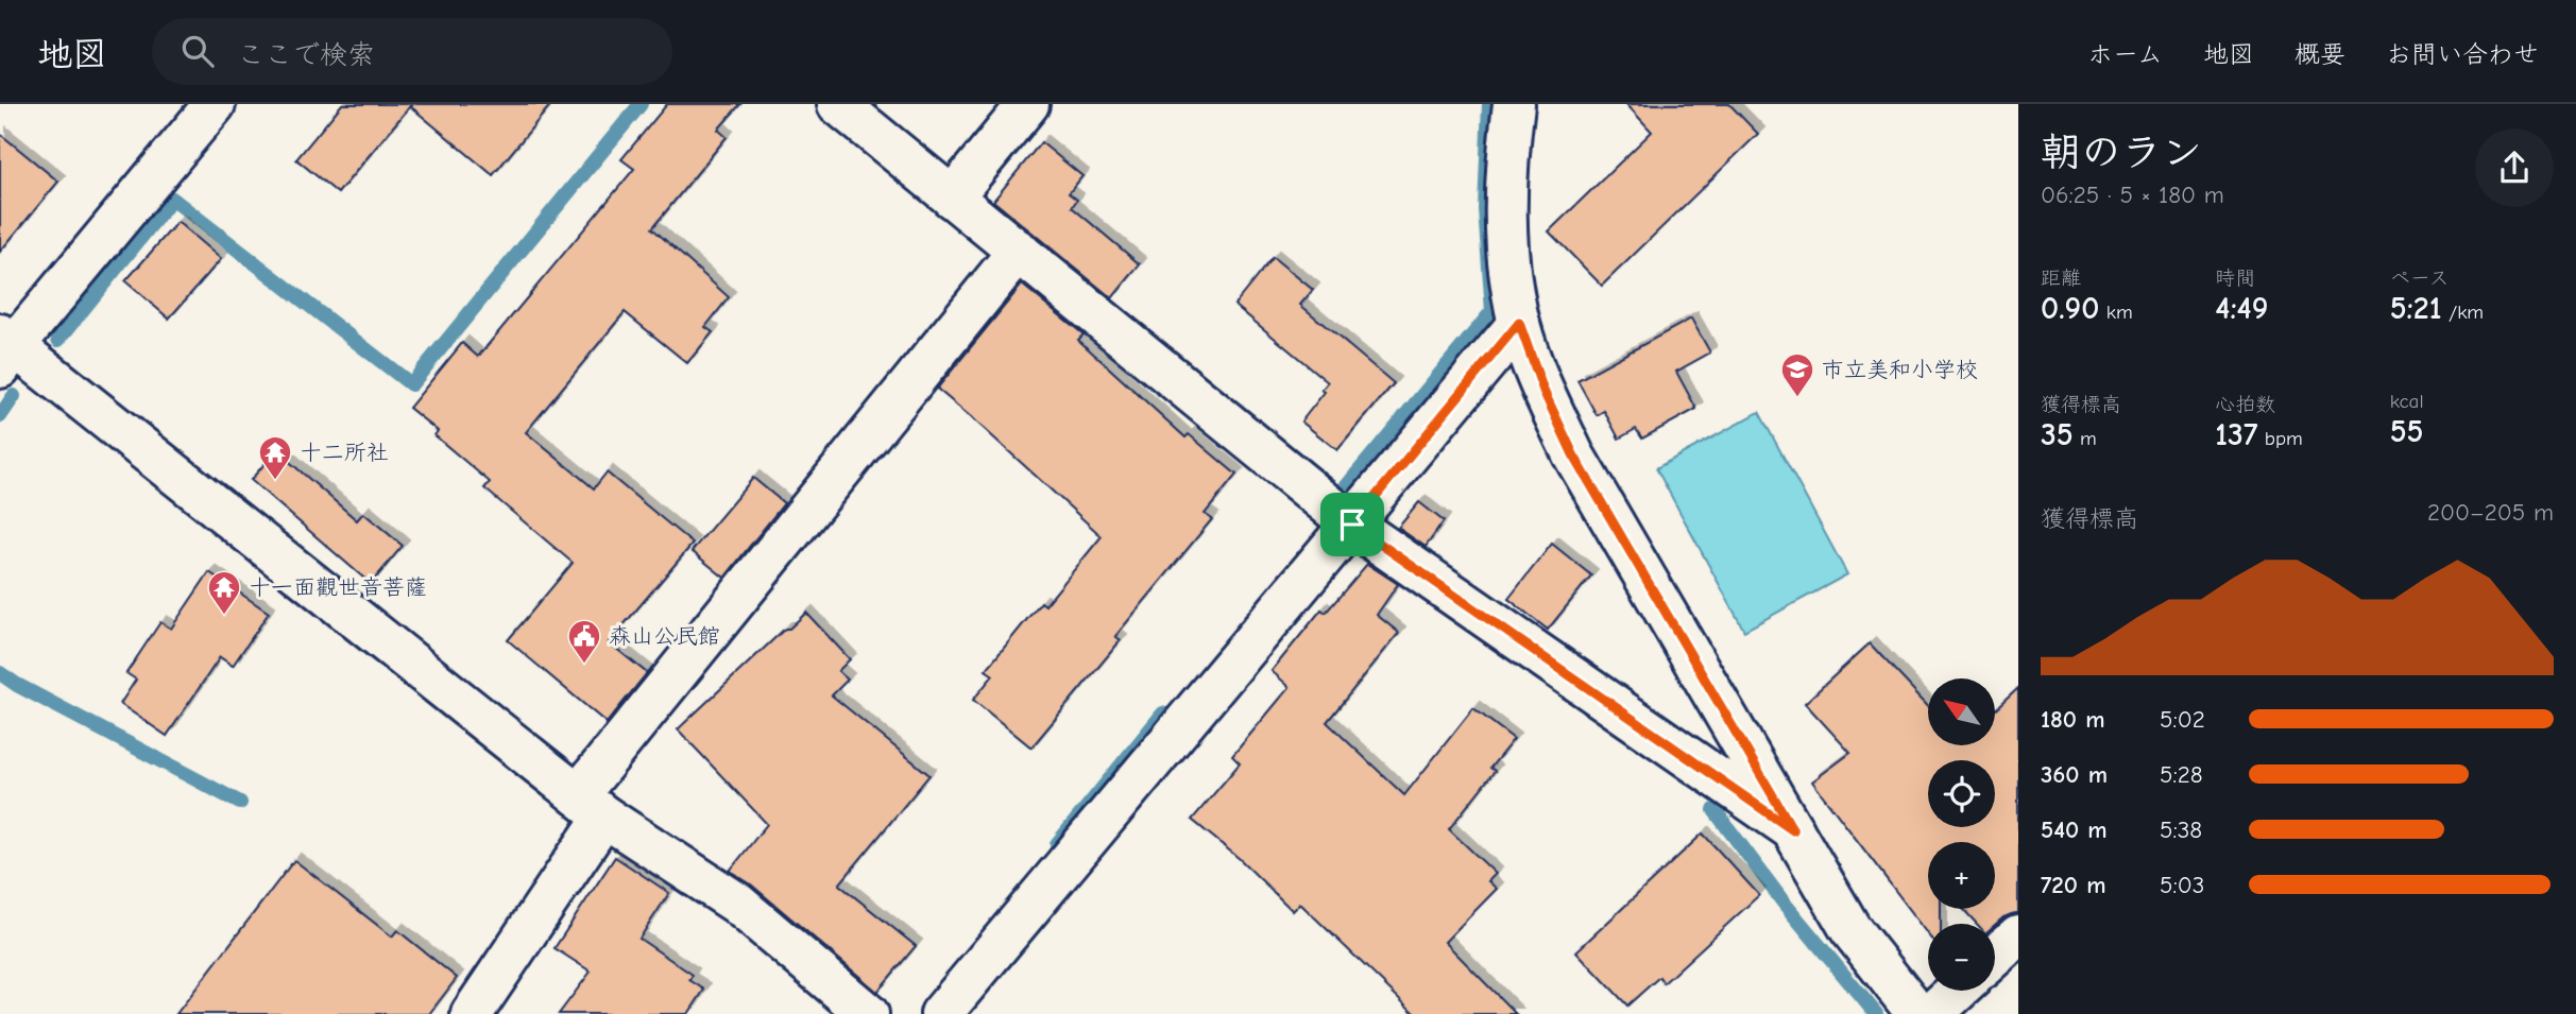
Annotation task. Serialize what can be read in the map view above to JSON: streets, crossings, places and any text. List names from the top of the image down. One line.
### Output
{"places":{"school or university":["市立美和小学校"],"temple":["十二所社","十一面觀世音菩薩"],"public building":["森山公民館"]},"north":"top left","page":{"header":"地図","search":"ここで検索","nav":["ホーム","地図","概要","お問い合わせ"],"heading":["朝のラン","06:25 · 5 × 180 m"],"stats":[["距離","0.90 km"],["時間","4:49"],["ペース","5:21 /km"],["獲得標高","35 m"],["心拍数","137 bpm"],["kcal","55"]],"chart":["獲得標高","200–205 m"],"map_buttons":["+","−"],"list":[{"name":"180 m","note":"5:02"},{"name":"360 m","note":"5:28"},{"name":"540 m","note":"5:38"},{"name":"720 m","note":"5:03"}]}}
